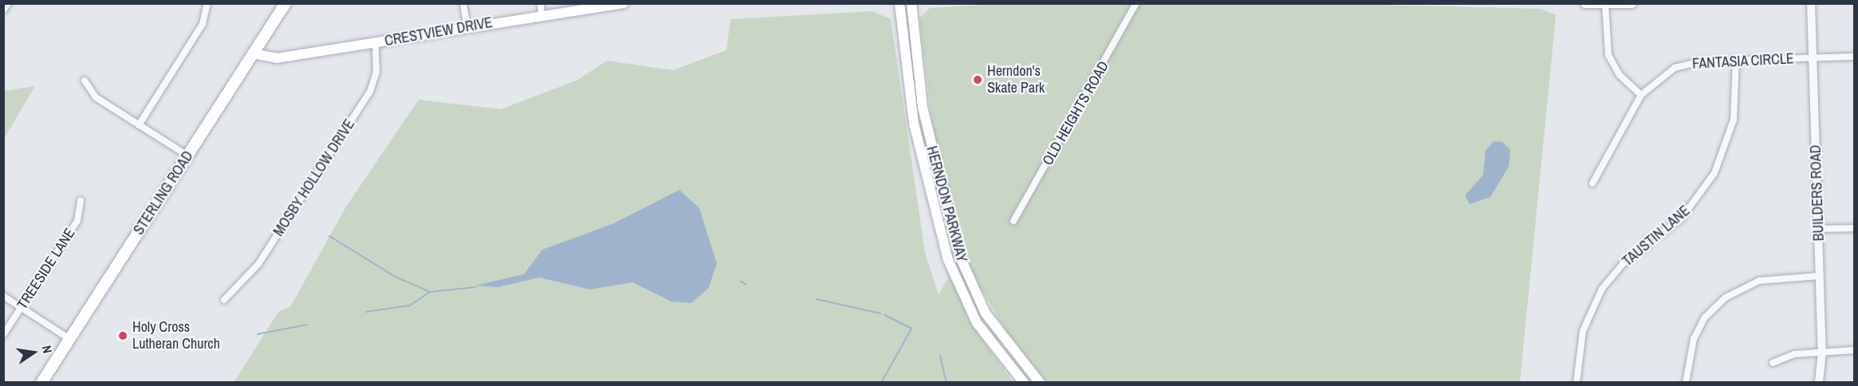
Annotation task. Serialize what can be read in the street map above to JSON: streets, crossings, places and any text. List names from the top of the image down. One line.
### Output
{"streets":{"main road":["CRESTVIEW DRIVE","STERLING ROAD","HERNDON PARKWAY"],"street":["FANTASIA CIRCLE","OLD HEIGHTS ROAD","MOSBY HOLLOW DRIVE","BUILDERS ROAD","TAUSTIN LANE","TREESIDE LANE"]},"crossings":[["CRESTVIEW DRIVE","MOSBY HOLLOW DRIVE"],["CRESTVIEW DRIVE","STERLING ROAD"],["FANTASIA CIRCLE","BUILDERS ROAD"],["FANTASIA CIRCLE","TAUSTIN LANE"]],"places":["Herndon's Skate Park","Holy Cross Lutheran Church"],"north":"right"}
